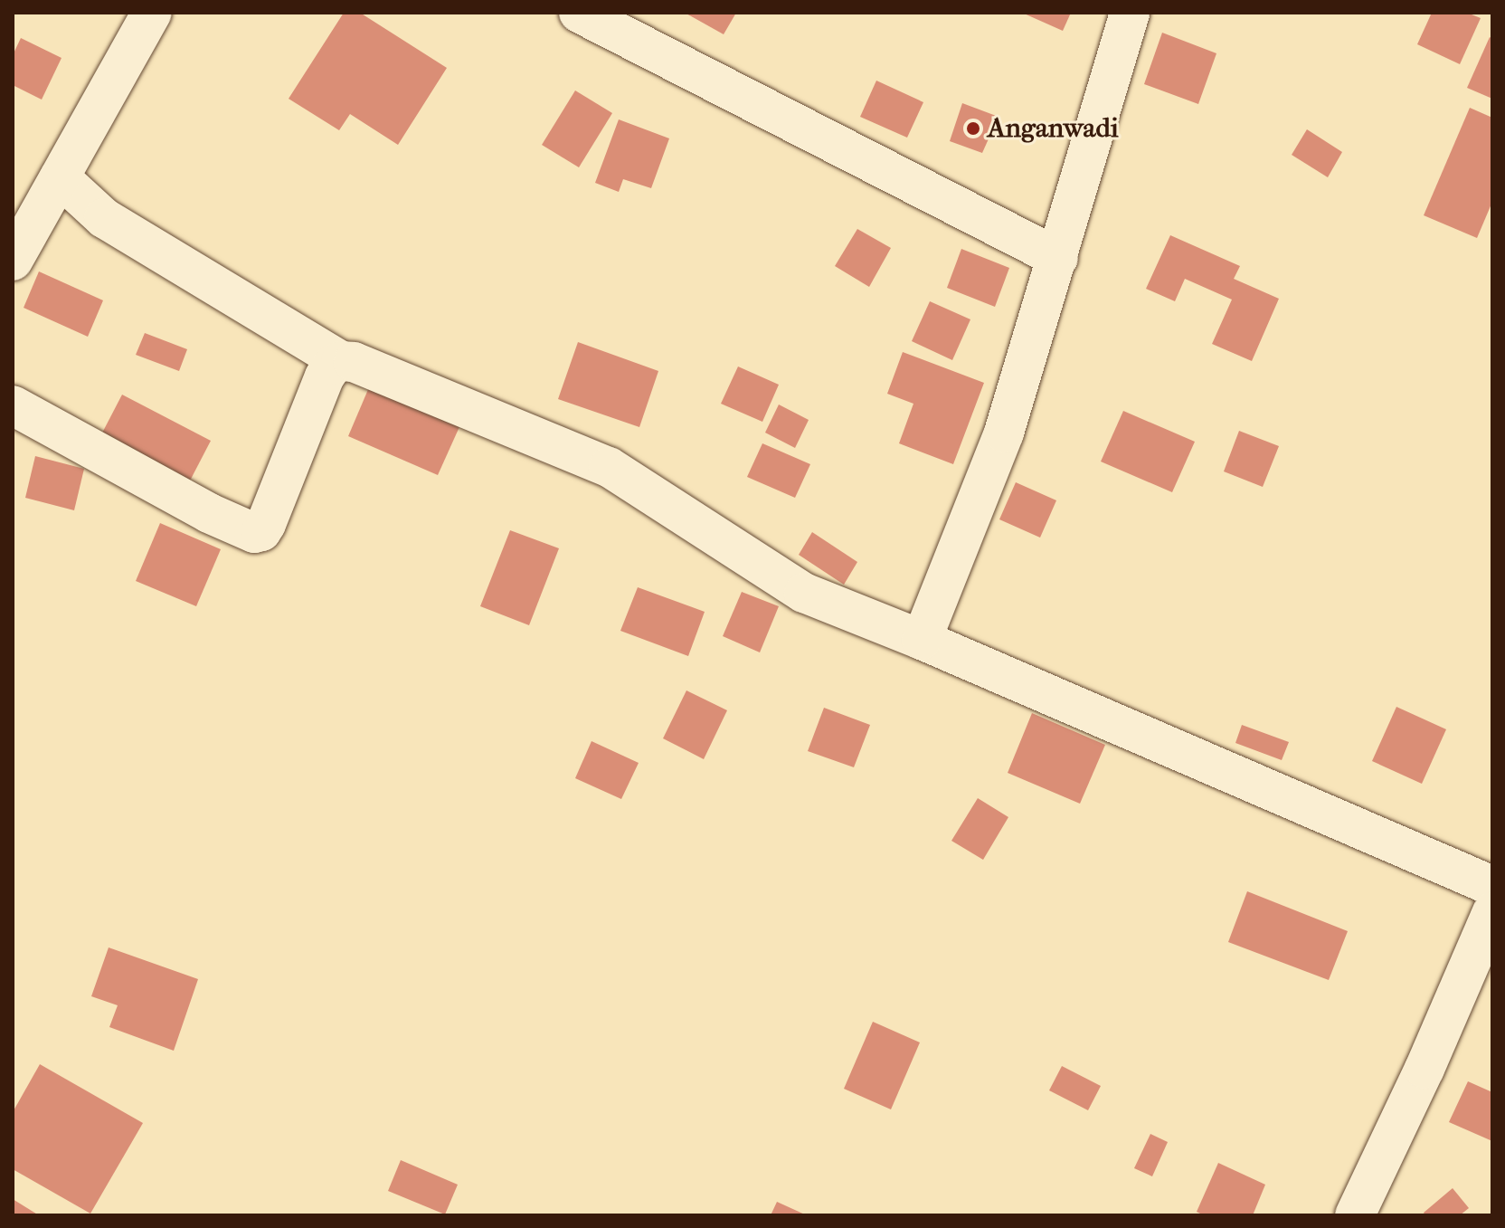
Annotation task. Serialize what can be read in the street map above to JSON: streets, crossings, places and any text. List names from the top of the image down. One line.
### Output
{"places":["Anganwadi"]}
